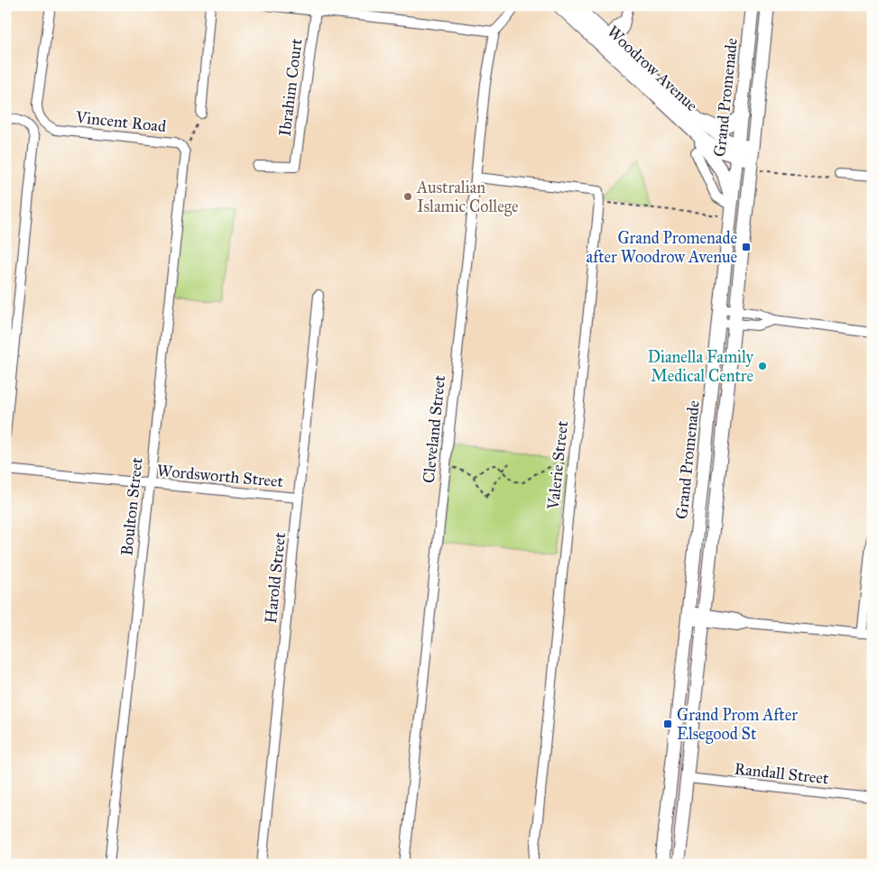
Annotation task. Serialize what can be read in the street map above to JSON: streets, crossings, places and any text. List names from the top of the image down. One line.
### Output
{"streets":{"main road":["Woodrow Avenue","Grand Promenade"],"street":["Ibrahim Court","Vincent Road","Cleveland Street","Valerie Street","Wordsworth Street","Boulton Street","Harold Street","Randall Street"]},"crossings":[["Woodrow Avenue","Grand Promenade"],["Grand Promenade","Randall Street"],["Vincent Road","Boulton Street"],["Wordsworth Street","Boulton Street"],["Wordsworth Street","Harold Street"]],"places":{"other":["Australian Islamic College","Dianella Family Medical Centre"],"transit":["Grand Promenade after Woodrow Avenue","Grand Prom After Elsegood St"]}}
